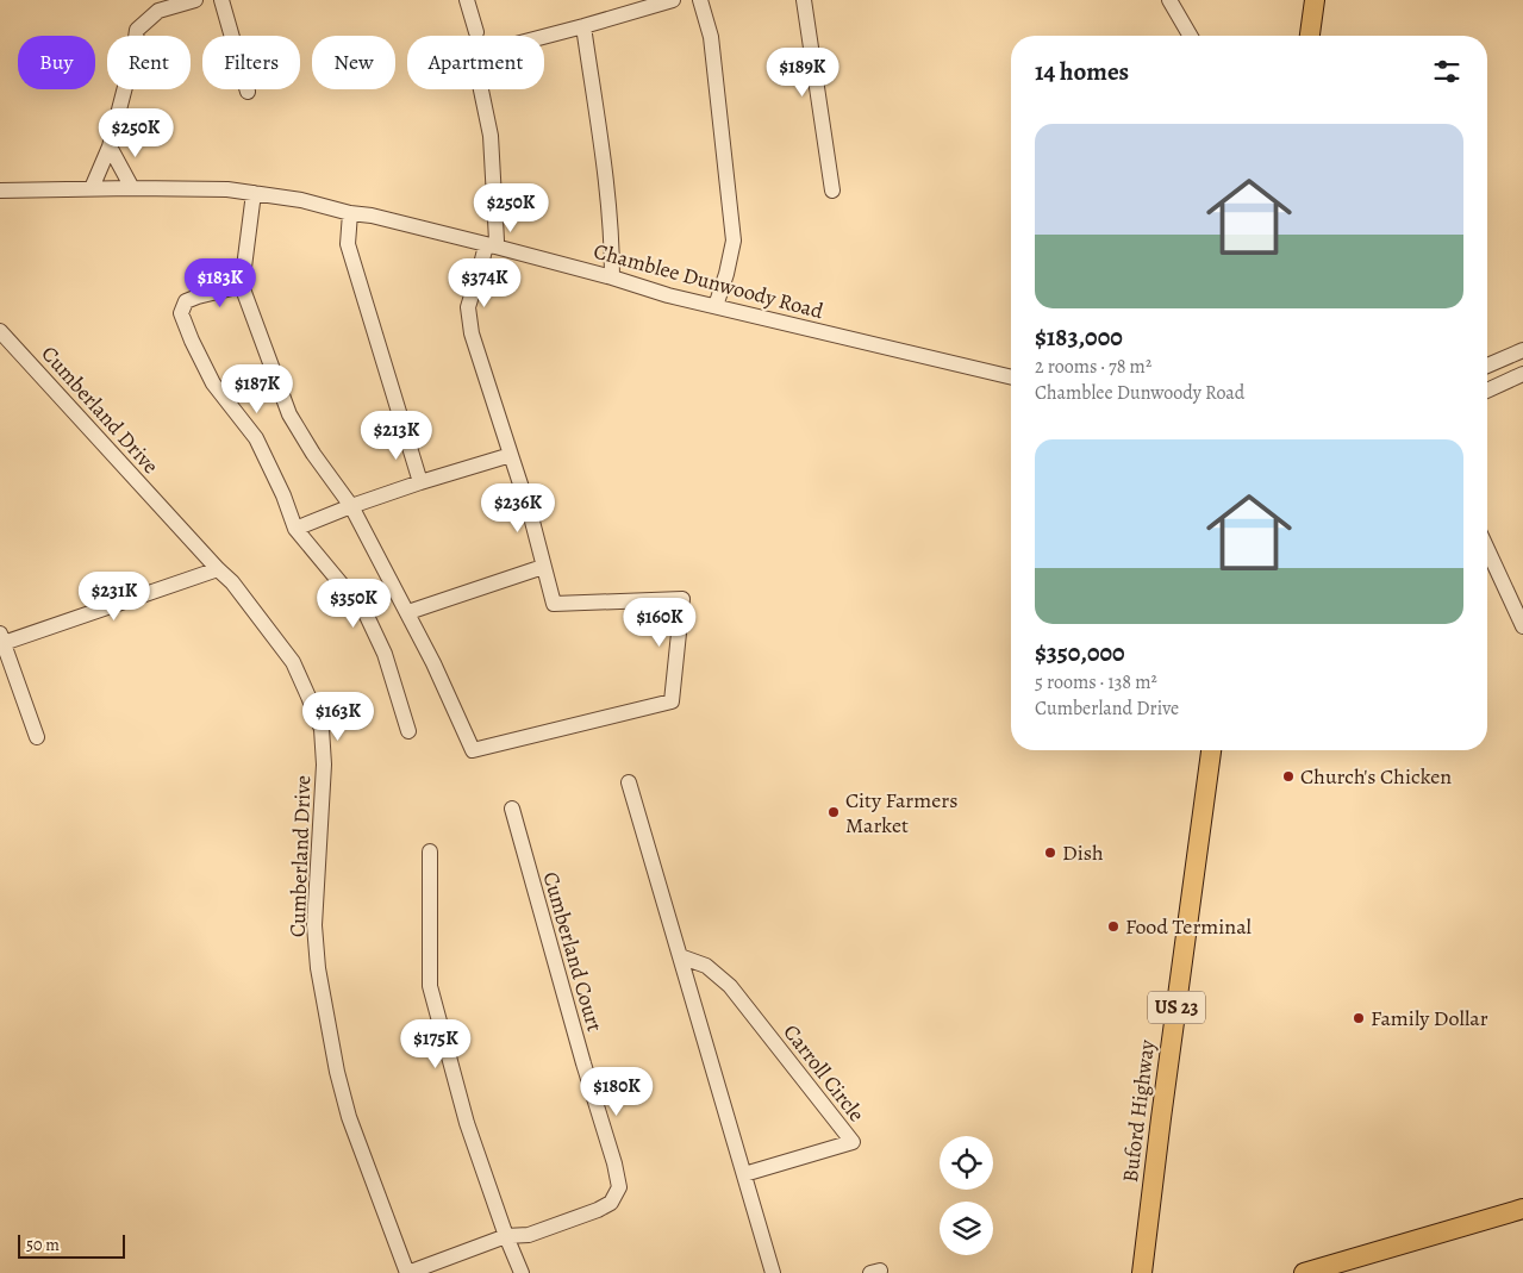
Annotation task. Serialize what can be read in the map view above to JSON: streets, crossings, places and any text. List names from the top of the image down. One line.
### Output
{"streets":{"main road":["US 23","Buford Highway"],"street":["Chamblee Dunwoody Road","Cumberland Drive","Cumberland Court","Carroll Circle"]},"crossings":[["Cumberland Drive","Cumberland Court"]],"places":["Church's Chicken","City Farmers Market","Dish","Food Terminal","Family Dollar"],"scale_bar":"50 m","page":{"chip":["Buy","Rent","Filters","New","Apartment"],"heading":"14 homes","price":["$189K","$250K","$250K","$183K","$374K","$187K","$213K","$236K","$231K","$350K","$160K","$163K","$175K","$180K"],"list":[{"name":"$183,000","note":"2 rooms · 78 m² · Chamblee Dunwoody Road"},{"name":"$350,000","note":"5 rooms · 138 m² · Cumberland Drive"}],"scale":"50 m"}}
